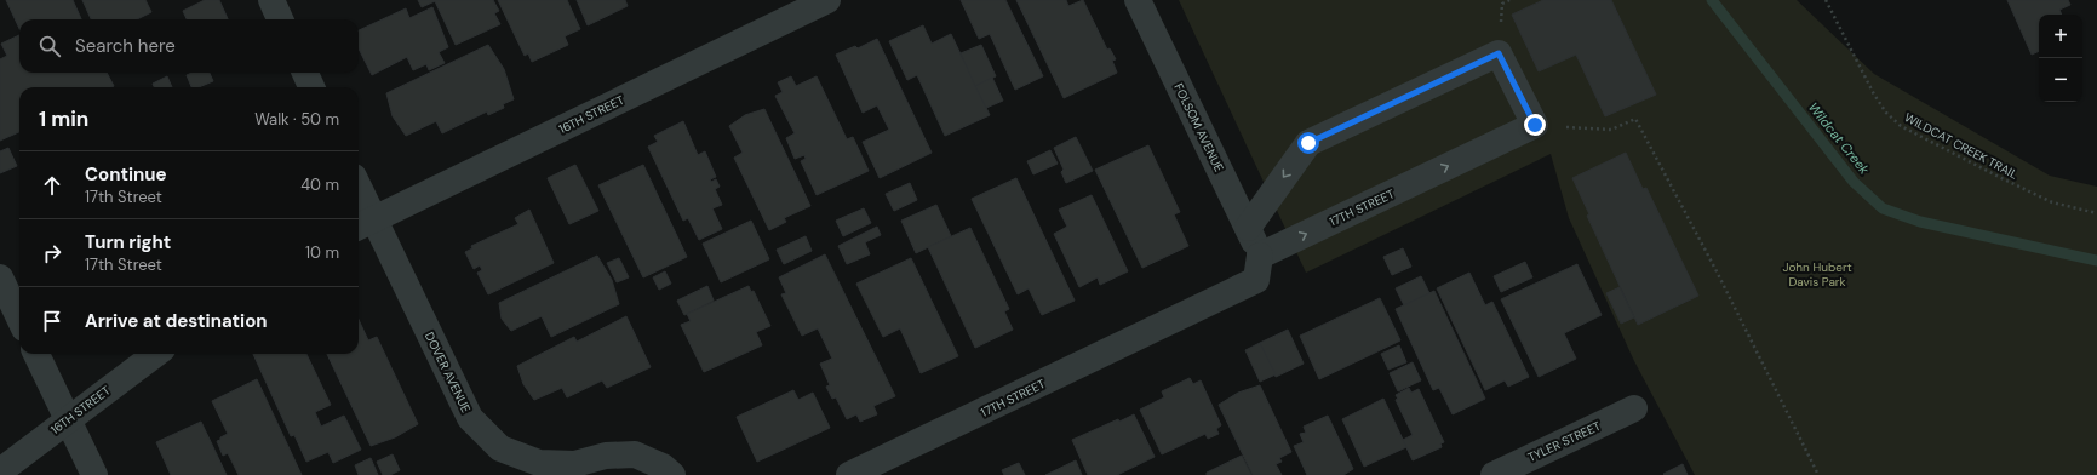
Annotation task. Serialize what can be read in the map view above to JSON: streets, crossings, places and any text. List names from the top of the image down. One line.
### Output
{"streets":{"street":["16TH STREET","FOLSOM AVENUE","17TH STREET","DOVER AVENUE","TYLER STREET"],"path":["WILDCAT CREEK TRAIL"]},"crossings":[["16TH STREET","DOVER AVENUE"],["FOLSOM AVENUE","17TH STREET"]],"one_way":["17TH STREET"],"water":["Wildcat Creek"],"parks":["John Hubert Davis Park"],"page":{"map_buttons":["+","−"],"search":"Search here","heading":["1 min","Walk · 50 m"],"list":[["Continue","17th Street","40 m"],["Turn right","17th Street","10 m"],"Arrive at destination"]}}
